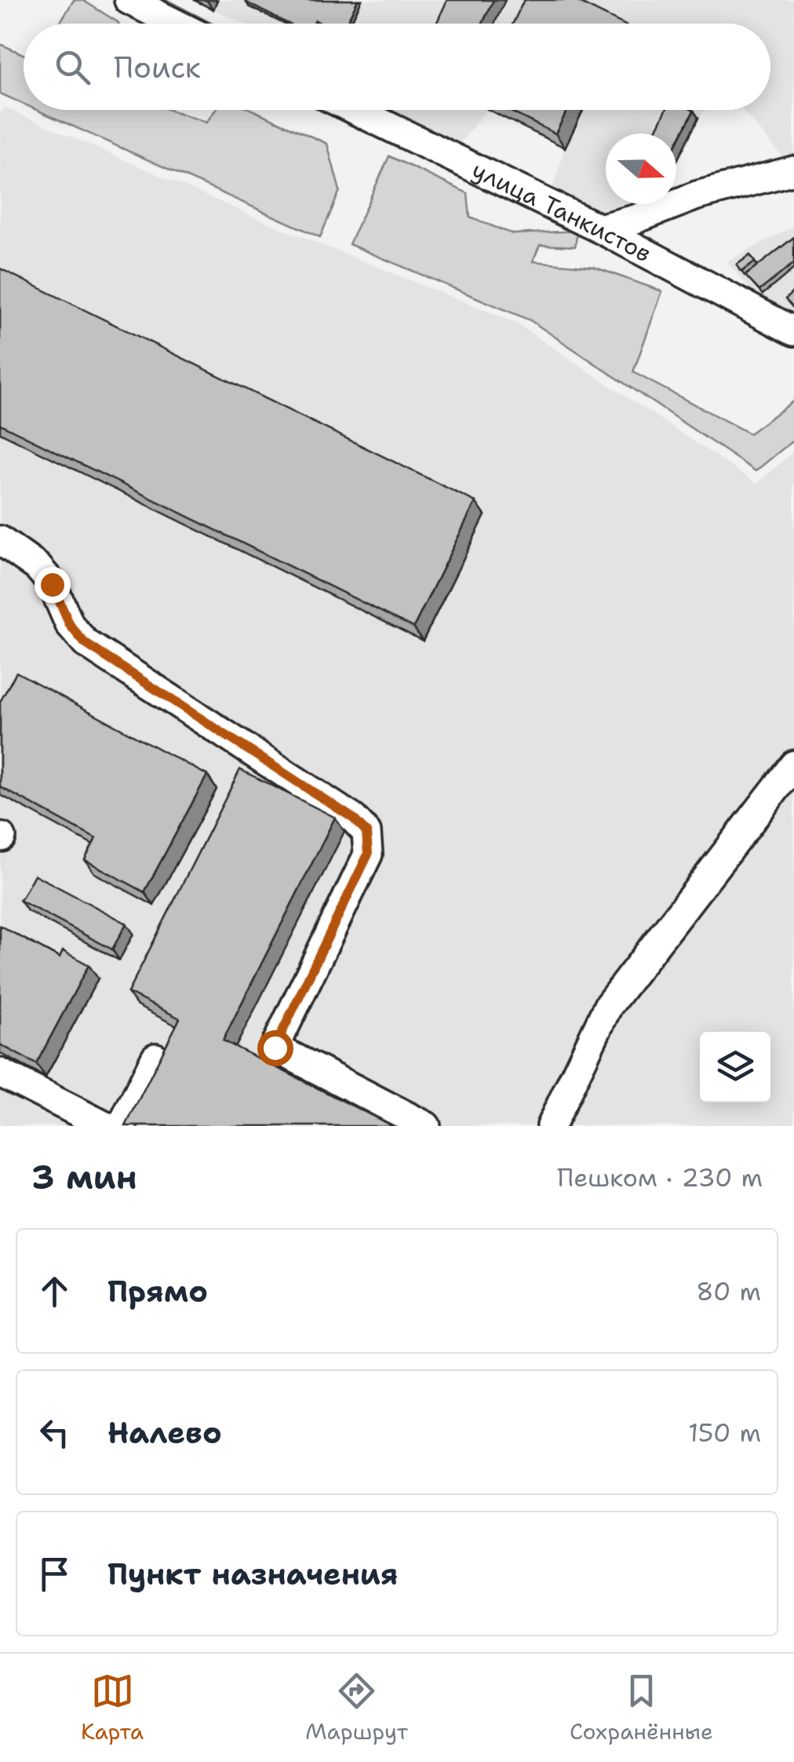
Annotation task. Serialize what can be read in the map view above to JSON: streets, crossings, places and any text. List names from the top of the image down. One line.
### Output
{"streets":{"street":["улица Танкистов"]},"north":"right","page":{"search":"Поиск","heading":["3 мин","Пешком · 230 m"],"list":[["Прямо","80 m"],["Налево","150 m"],"Пункт назначения"],"nav":["Карта","Маршрут","Сохранённые"]}}
